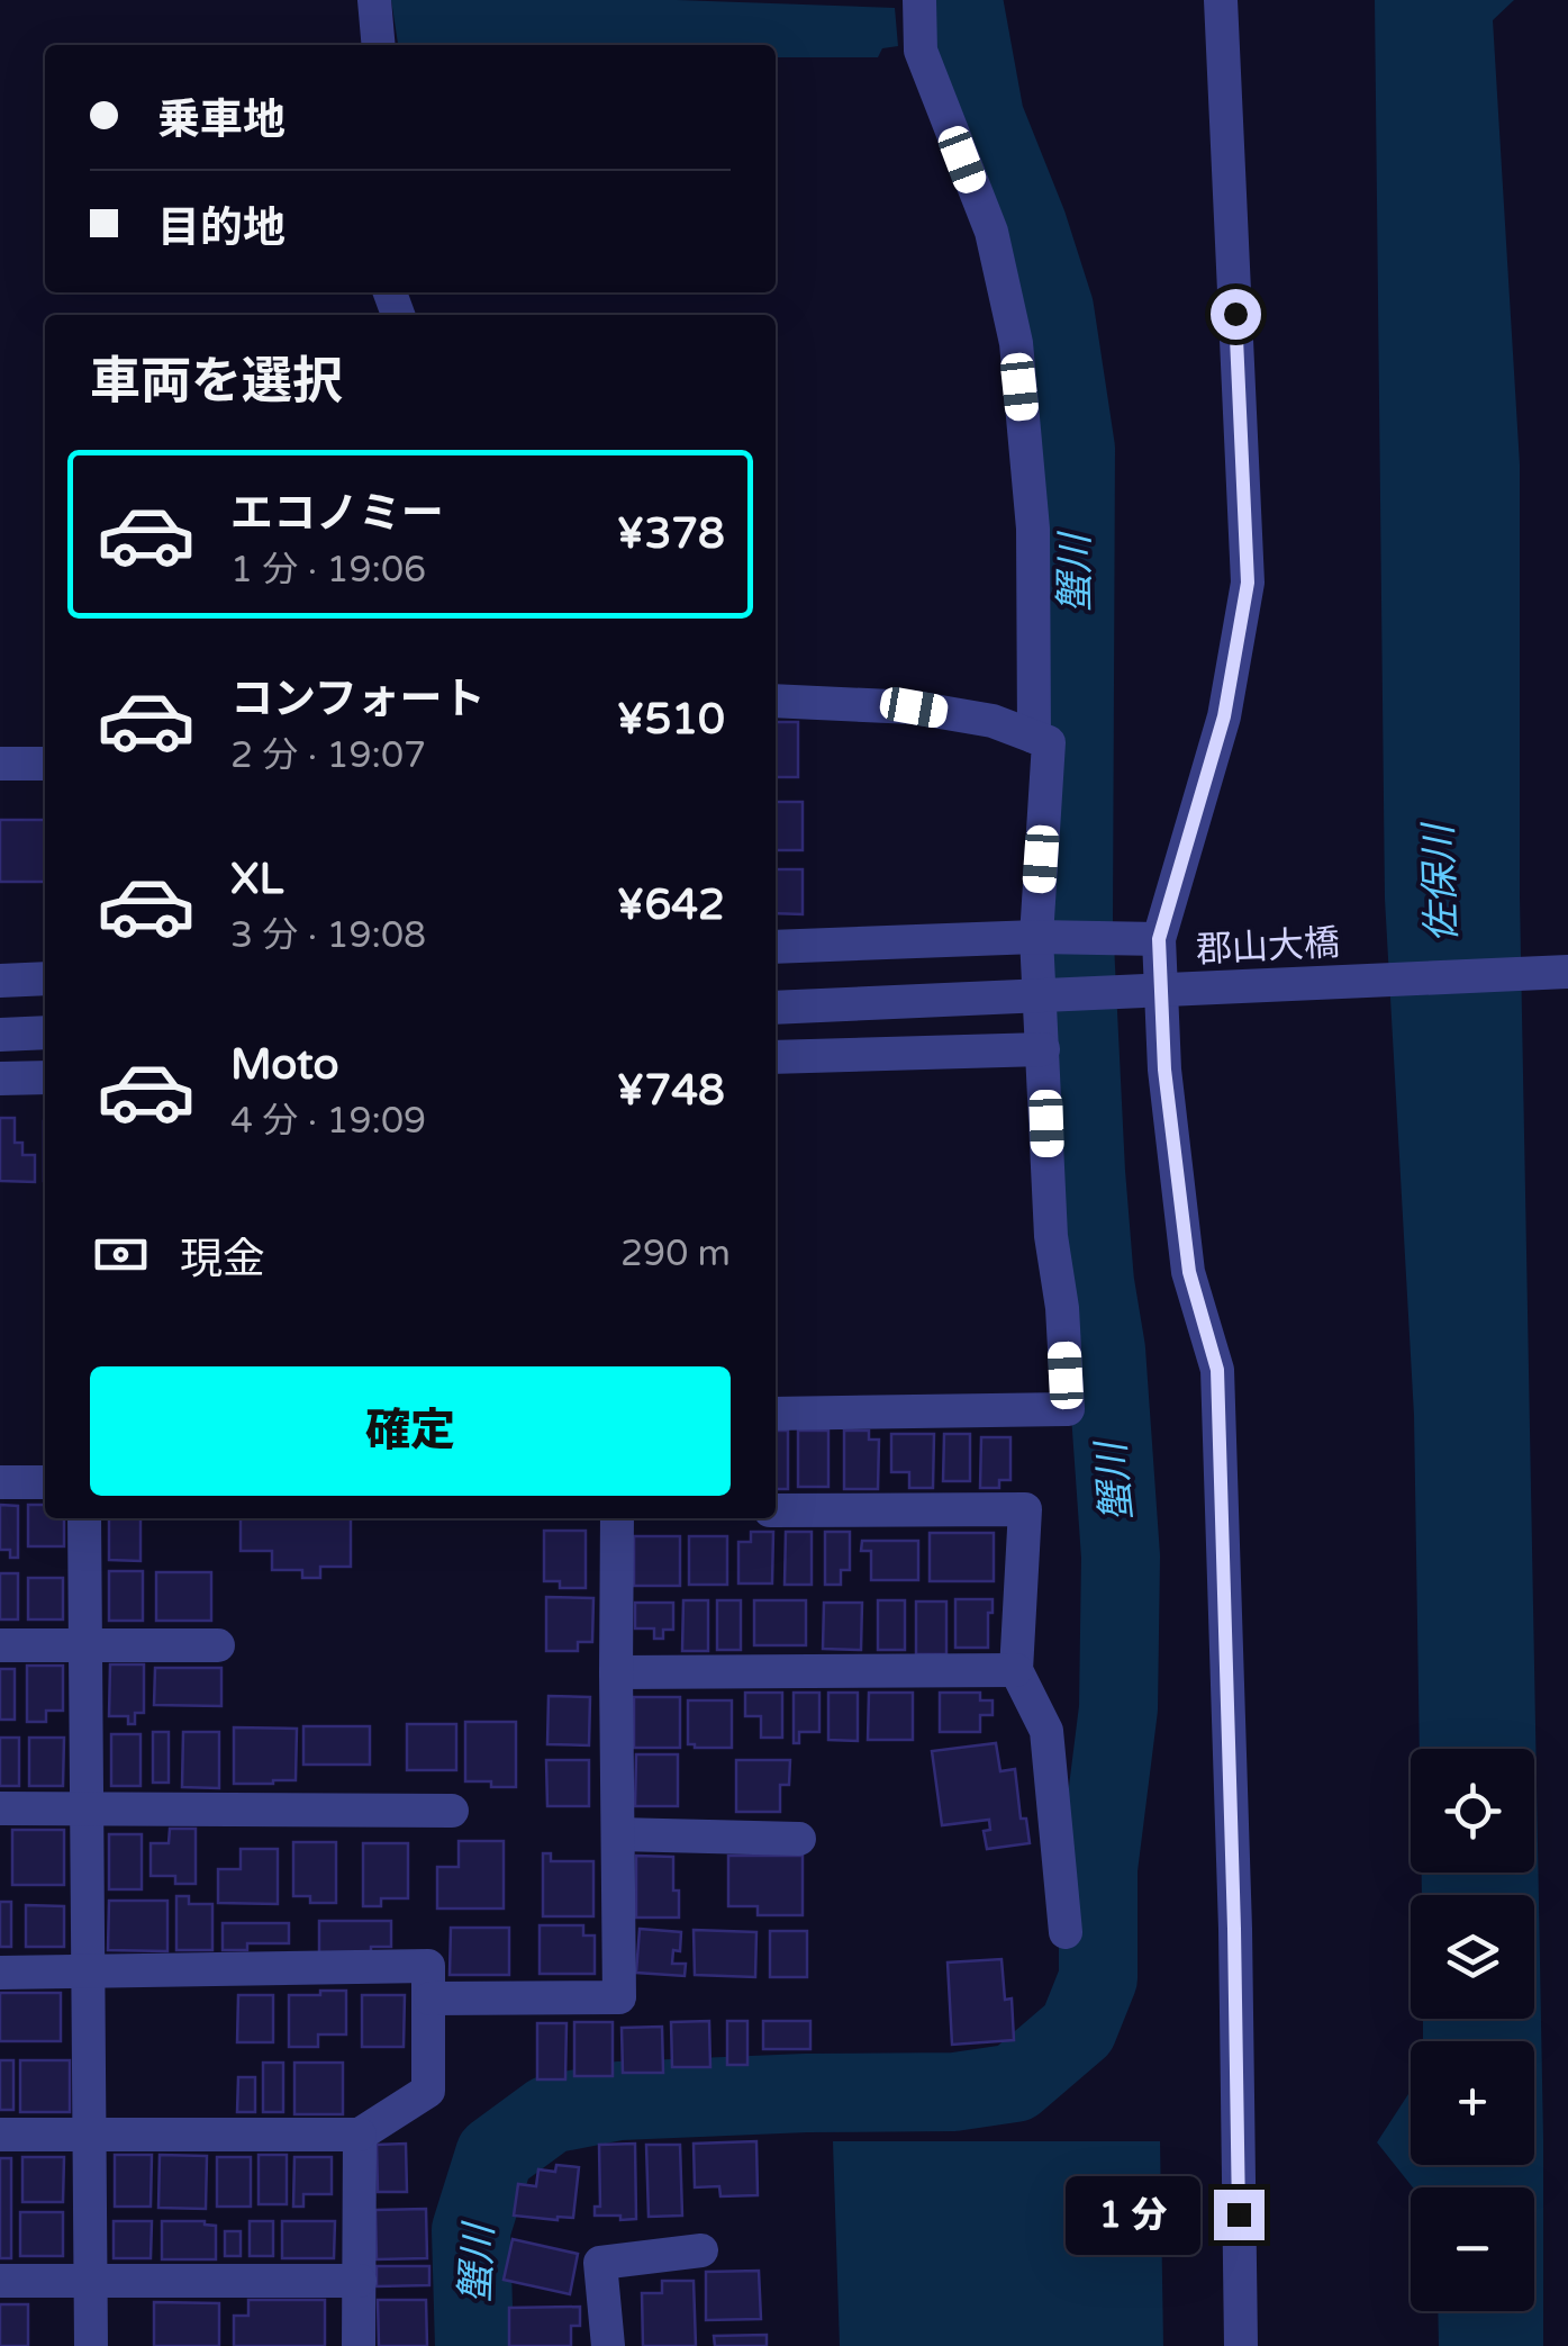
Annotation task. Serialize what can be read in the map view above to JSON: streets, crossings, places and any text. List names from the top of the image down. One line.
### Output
{"streets":{"street":["郡山大橋"]},"water":["蟹川","佐保川"],"page":{"banner":["乗車地","目的地"],"heading":"車両を選択","list":[{"name":"エコノミー","note":"1 分 · 19:06","value":"¥378"},{"name":"コンフォート","note":"2 分 · 19:07","value":"¥510"},{"name":"XL","note":"3 分 · 19:08","value":"¥642"},{"name":"Moto","note":"4 分 · 19:09","value":"¥748"}],"pay":["現金","290 m"],"buttons":"確定","map_buttons":["+","−"],"bubble":"1 分"}}
